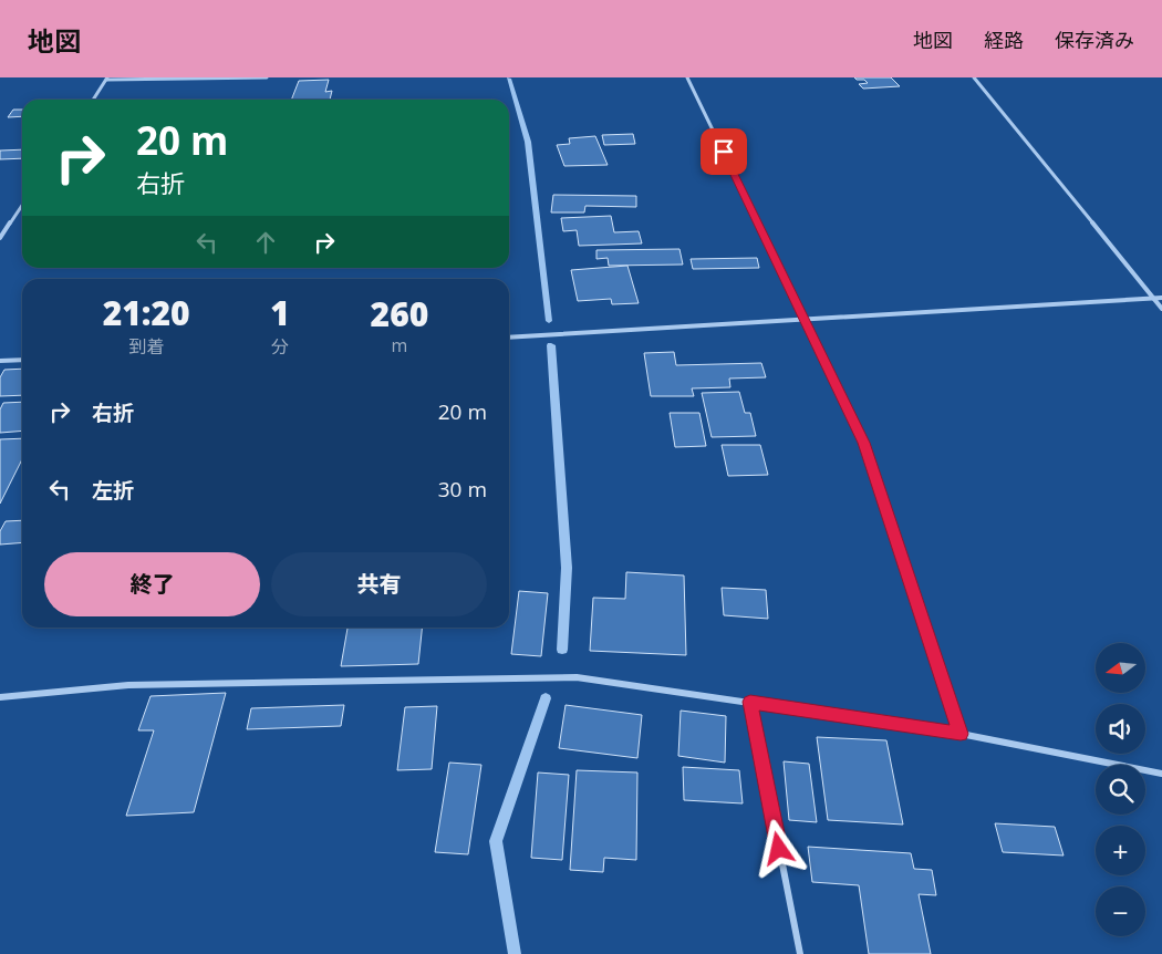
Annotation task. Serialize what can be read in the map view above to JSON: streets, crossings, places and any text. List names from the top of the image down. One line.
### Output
{"north":"left","page":{"header":"地図","nav":["地図","経路","保存済み"],"turn":["20 m","右折"],"eta":["21:20","到着","1","分","260","m"],"list":[{"name":"右折","value":"20 m"},{"name":"左折","value":"30 m"}],"buttons":["終了","共有"],"map_buttons":["+","−"]}}
